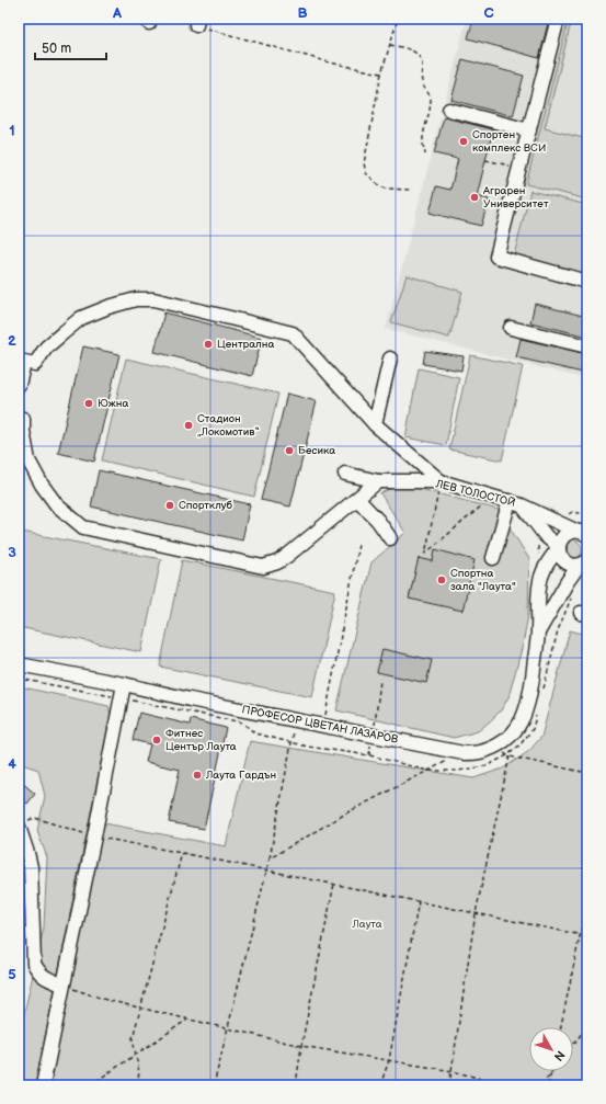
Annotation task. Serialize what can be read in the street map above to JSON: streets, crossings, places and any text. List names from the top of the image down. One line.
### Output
{"streets":{"street":["ЛЕВ ТОЛОСТОЙ","ПРОФЕСОР ЦВЕТАН ЛАЗАРОВ"]},"crossings":[["ЛЕВ ТОЛОСТОЙ","ПРОФЕСОР ЦВЕТАН ЛАЗАРОВ"]],"parks":["Лаута"],"places":["Спортен комплекс ВСИ","Аграрен Университет","Централна","Южна","Стадион „Локомотив“","Бесика","Спортклуб","Спортна зала \"Лаута\"","Фитнес Център Лаута","Лаута Гардън"],"scale_bar":"50 m","north":"bottom right","grid":{"columns":["A","B","C"],"rows":["1","2","3","4","5"]}}
